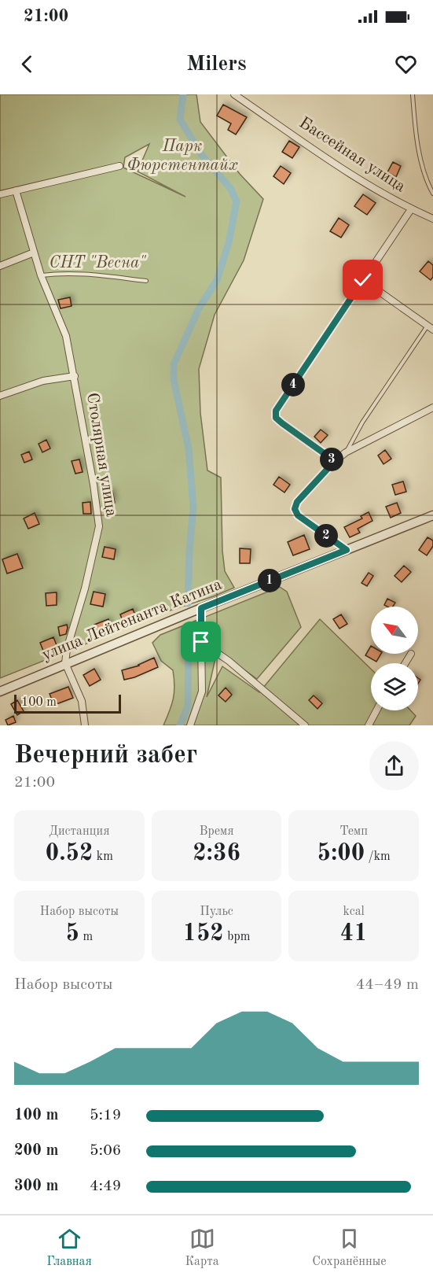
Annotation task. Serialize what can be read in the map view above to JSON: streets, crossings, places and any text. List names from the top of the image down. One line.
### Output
{"streets":{"street":["Бассейная улица","Столярная улица","улица Лейтенанта Катина"]},"crossings":[["Столярная улица","улица Лейтенанта Катина"]],"parks":["Парк Фюрстентайх","СНТ \"Весна\""],"scale_bar":"100 m","north":"top left","page":{"status":"21:00","header":"Milers","pins":["4","3","2","1"],"scale":"100 m","heading":["Вечерний забег","21:00"],"stats":[["Дистанция","0.52 km"],["Время","2:36"],["Темп","5:00 /km"],["Набор высоты","5 m"],["Пульс","152 bpm"],["kcal","41"]],"chart":["Набор высоты","44–49 m"],"list":[{"name":"100 m","note":"5:19"},{"name":"200 m","note":"5:06"},{"name":"300 m","note":"4:49"}],"tabs":["Главная","Карта","Сохранённые"]}}
